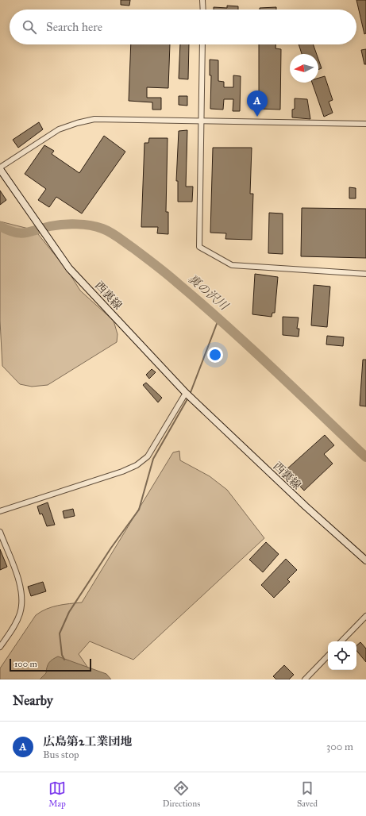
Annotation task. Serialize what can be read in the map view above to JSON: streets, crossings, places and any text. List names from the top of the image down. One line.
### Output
{"streets":{"street":["西裏線"]},"water":["裏の沢川"],"scale_bar":"100 m","north":"left","page":{"search":"Search here","pins":"A","scale":"100 m","heading":"Nearby","list":[{"mark":"A","name":"広島第2工業団地","note":"Bus stop","value":"300 m"}],"nav":["Map","Directions","Saved"]}}
